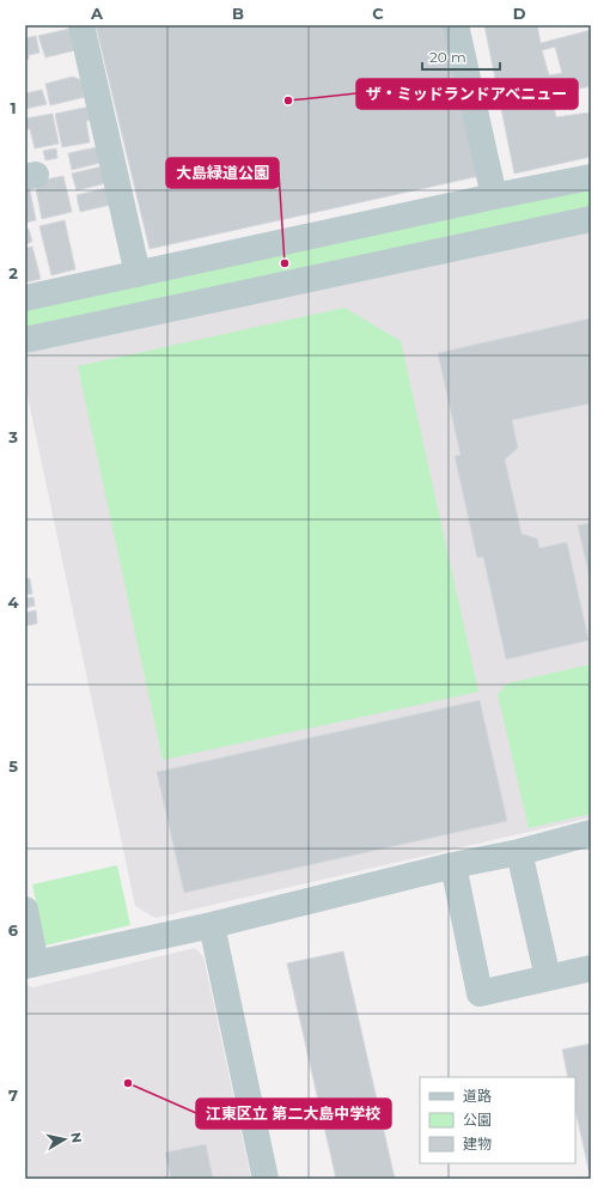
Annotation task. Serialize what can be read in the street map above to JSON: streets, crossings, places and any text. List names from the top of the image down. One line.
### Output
{"places":["ザ・ミッドランドアベニュー","大島緑道公園","江東区立 第二大島中学校"],"legend":["道路","公園","建物"],"scale_bar":"20 m","north":"right","grid":{"columns":["A","B","C","D"],"rows":["1","2","3","4","5","6","7"]}}
